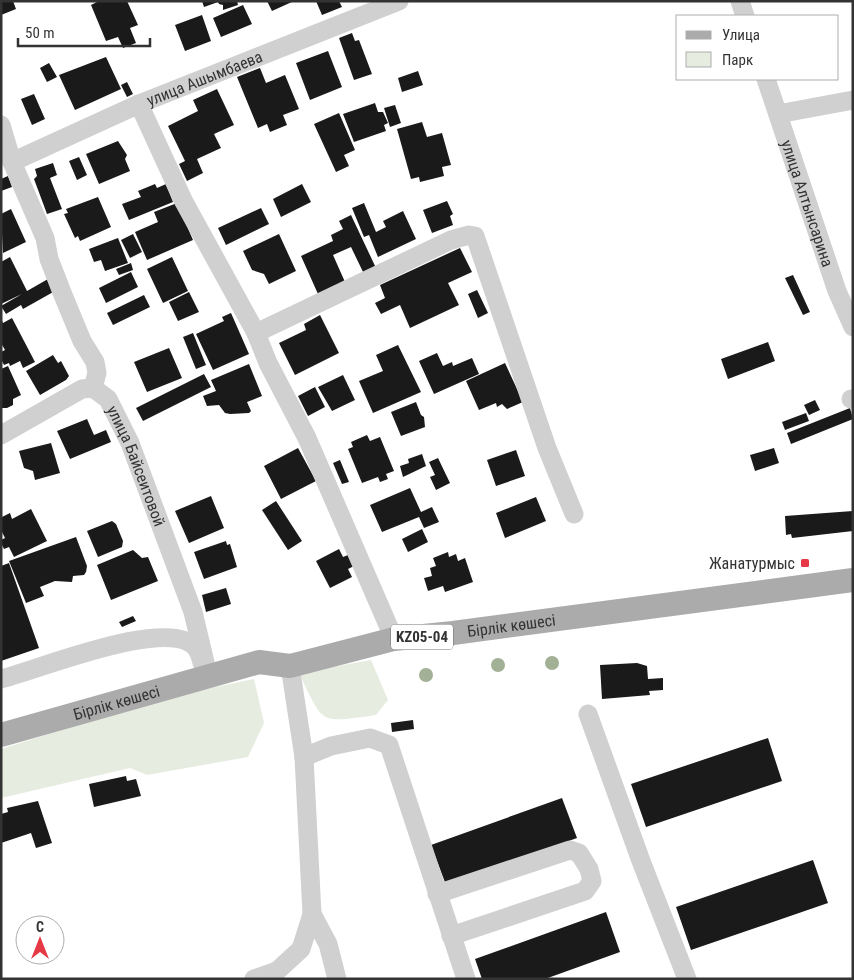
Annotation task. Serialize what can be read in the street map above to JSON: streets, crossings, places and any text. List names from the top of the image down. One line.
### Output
{"streets":{"main road":["Бірлік көшесі","KZ05-04"],"street":["улица Ашымбаева","улица Алтынсарина","улица Байсеитовой"]},"crossings":[["улица Ашымбаева","улица Байсеитовой"],["улица Байсеитовой","Бірлік көшесі"]],"places":{"transit":["Жанатурмыс"]},"legend":["Улица","Парк"],"scale_bar":"50 m","north":"top"}
